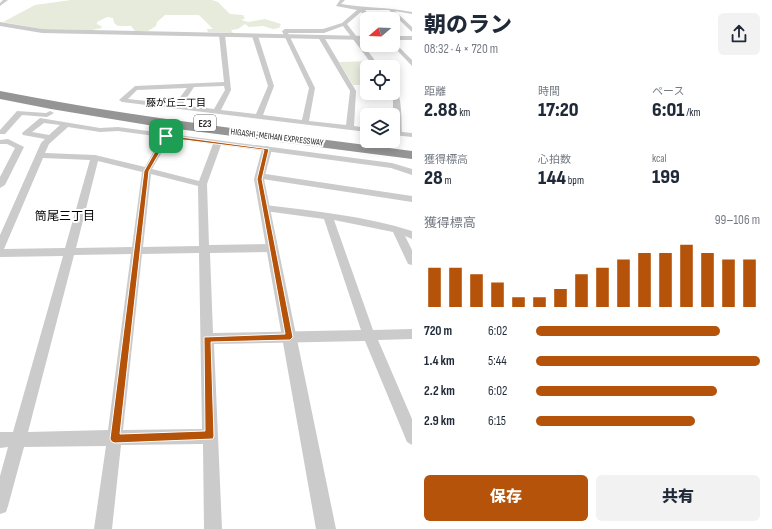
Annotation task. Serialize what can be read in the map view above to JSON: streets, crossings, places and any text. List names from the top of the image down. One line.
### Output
{"streets":{"highway":["E23","HIGASHI-MEIHAN EXPRESSWAY"]},"districts":["藤が丘二丁目","筒尾三丁目"],"north":"left","page":{"heading":["朝のラン","08:32 · 4 × 720 m"],"stats":[["距離","2.88 km"],["時間","17:20"],["ペース","6:01 /km"],["獲得標高","28 m"],["心拍数","144 bpm"],["kcal","199"]],"chart":["獲得標高","99–106 m"],"list":[{"name":"720 m","note":"6:02"},{"name":"1.4 km","note":"5:44"},{"name":"2.2 km","note":"6:02"},{"name":"2.9 km","note":"6:15"}],"buttons":["保存","共有"]}}
